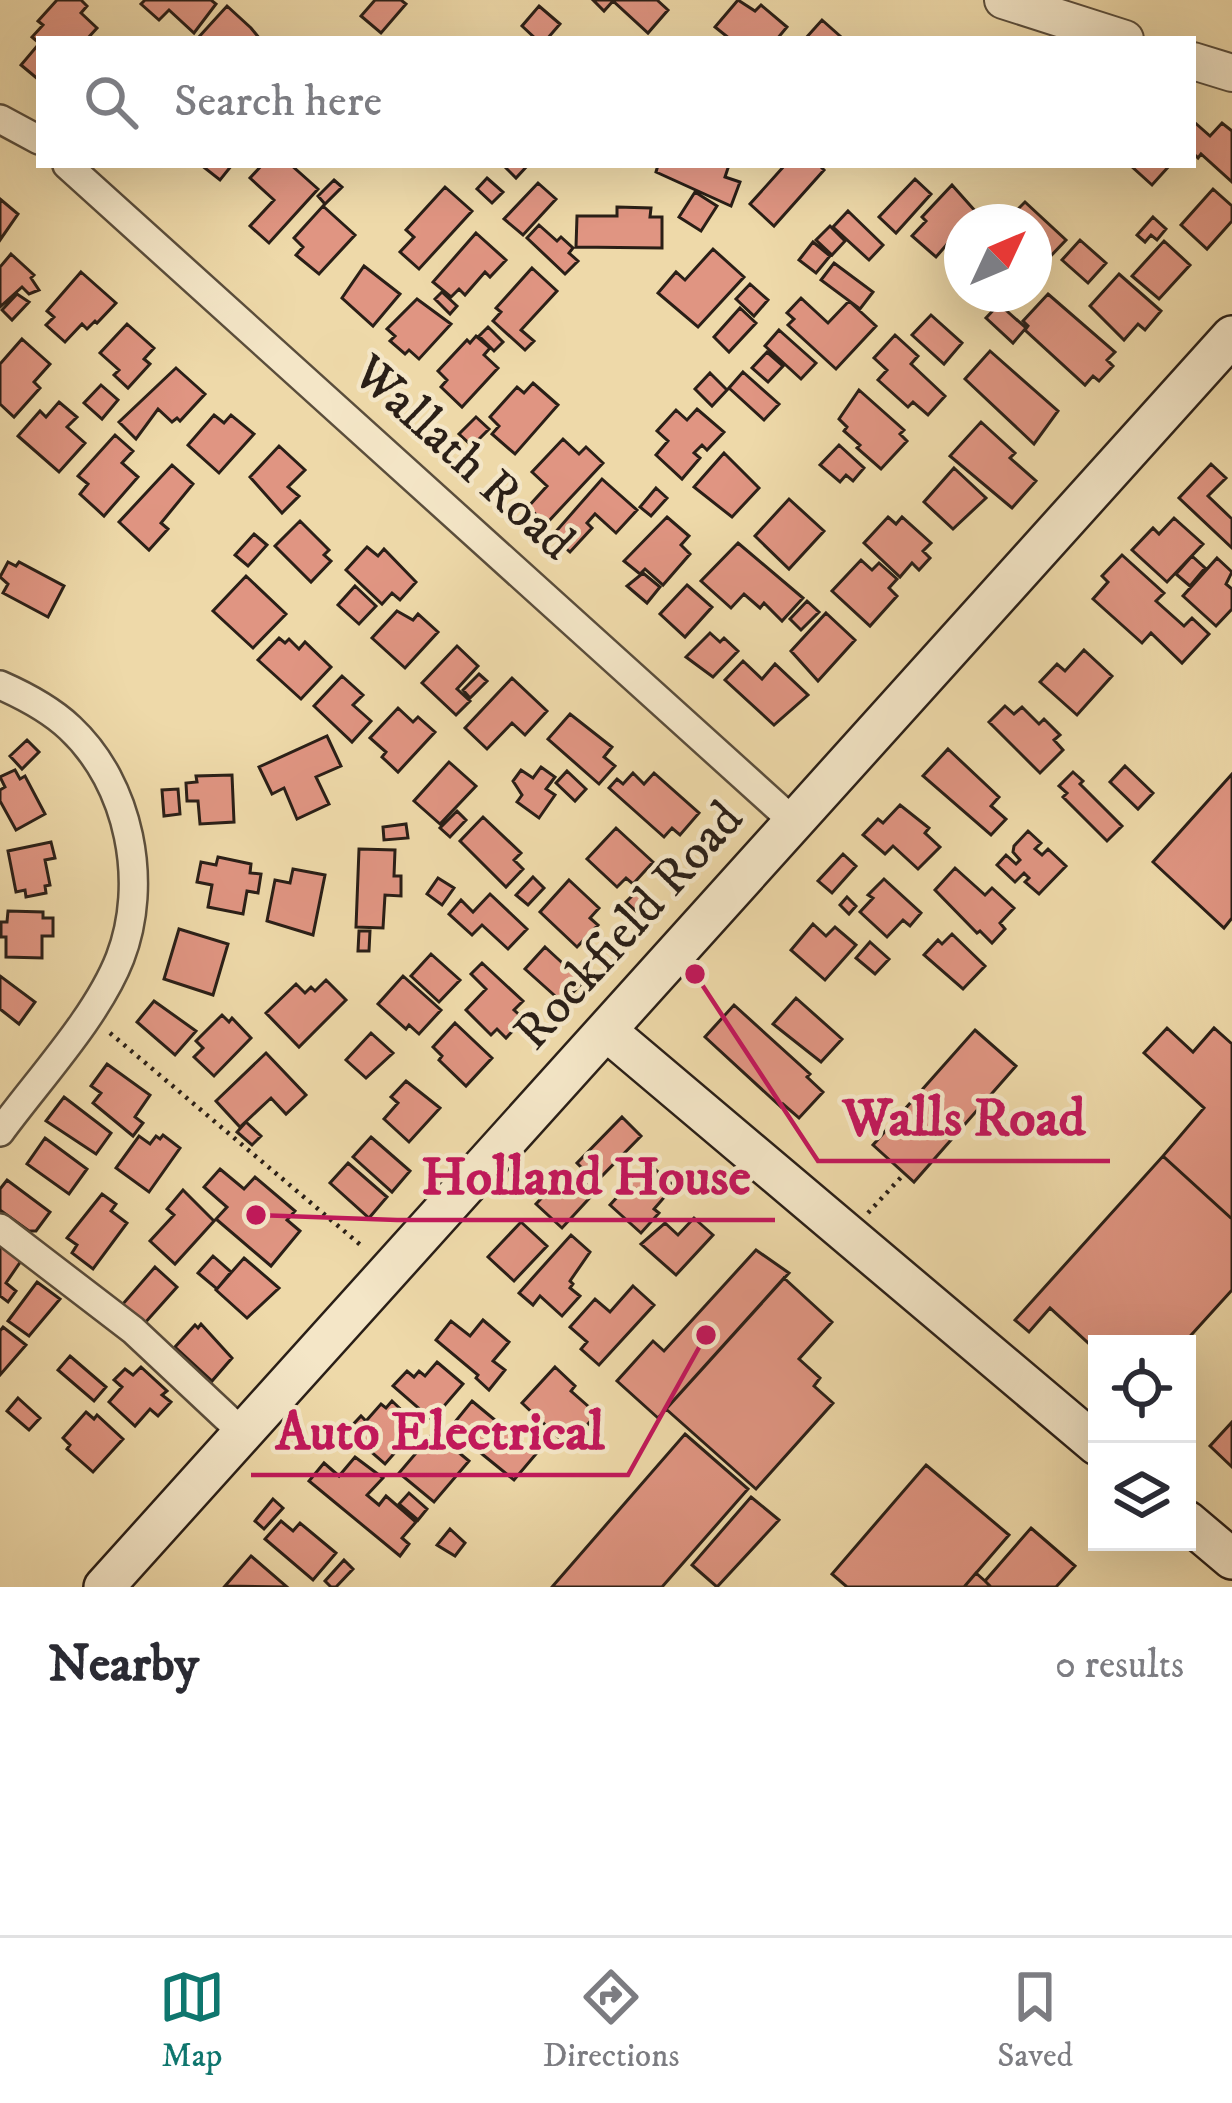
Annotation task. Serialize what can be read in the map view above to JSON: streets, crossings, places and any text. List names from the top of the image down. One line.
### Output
{"streets":{"main road":["Rockfield Road"],"street":["Wallath Road"]},"crossings":[["Wallath Road","Rockfield Road"]],"places":["Walls Road","Holland House","Auto Electrical"],"north":"top right","page":{"search":"Search here","heading":["Nearby","0 results"],"nav":["Map","Directions","Saved"]}}
